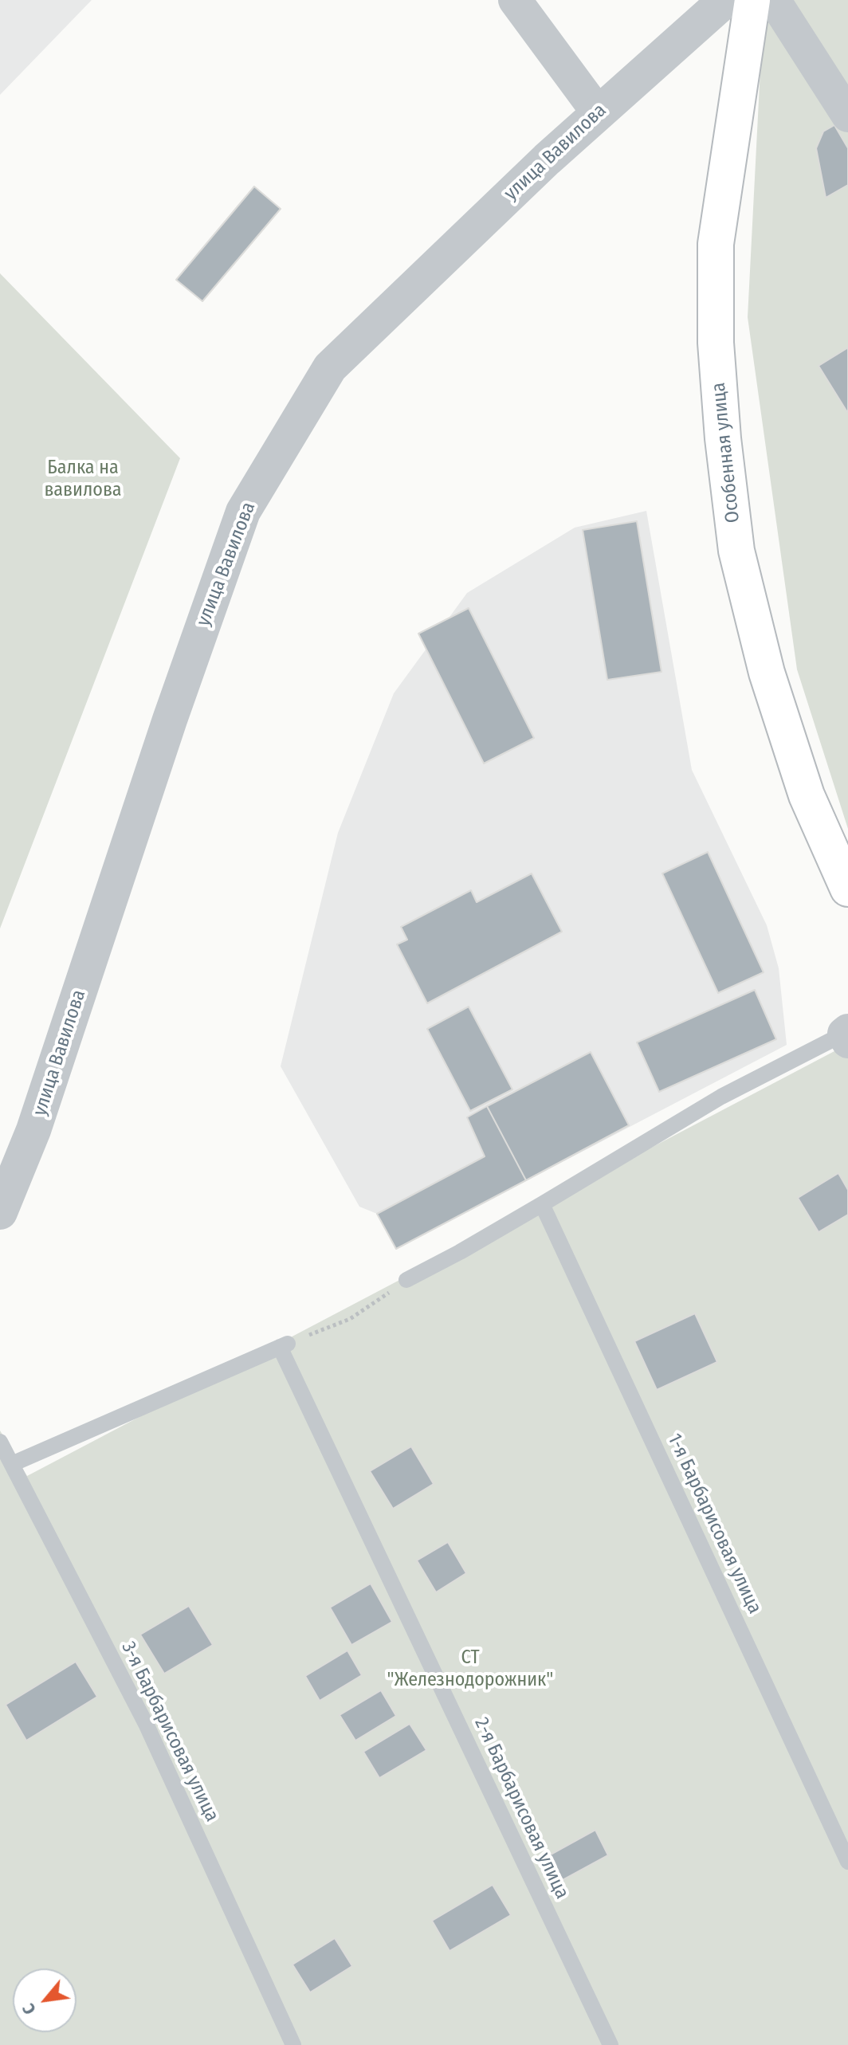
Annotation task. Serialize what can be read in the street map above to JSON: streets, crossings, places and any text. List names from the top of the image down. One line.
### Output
{"streets":{"main road":["Особенная улица"],"street":["улица Вавилова"],"lane":["1-я Барбарисовая улица","3-я Барбарисовая улица","2-я Барбарисовая улица"]},"parks":["Балка на вавилова","СТ \"Железнодорожник\""],"north":"bottom left"}
